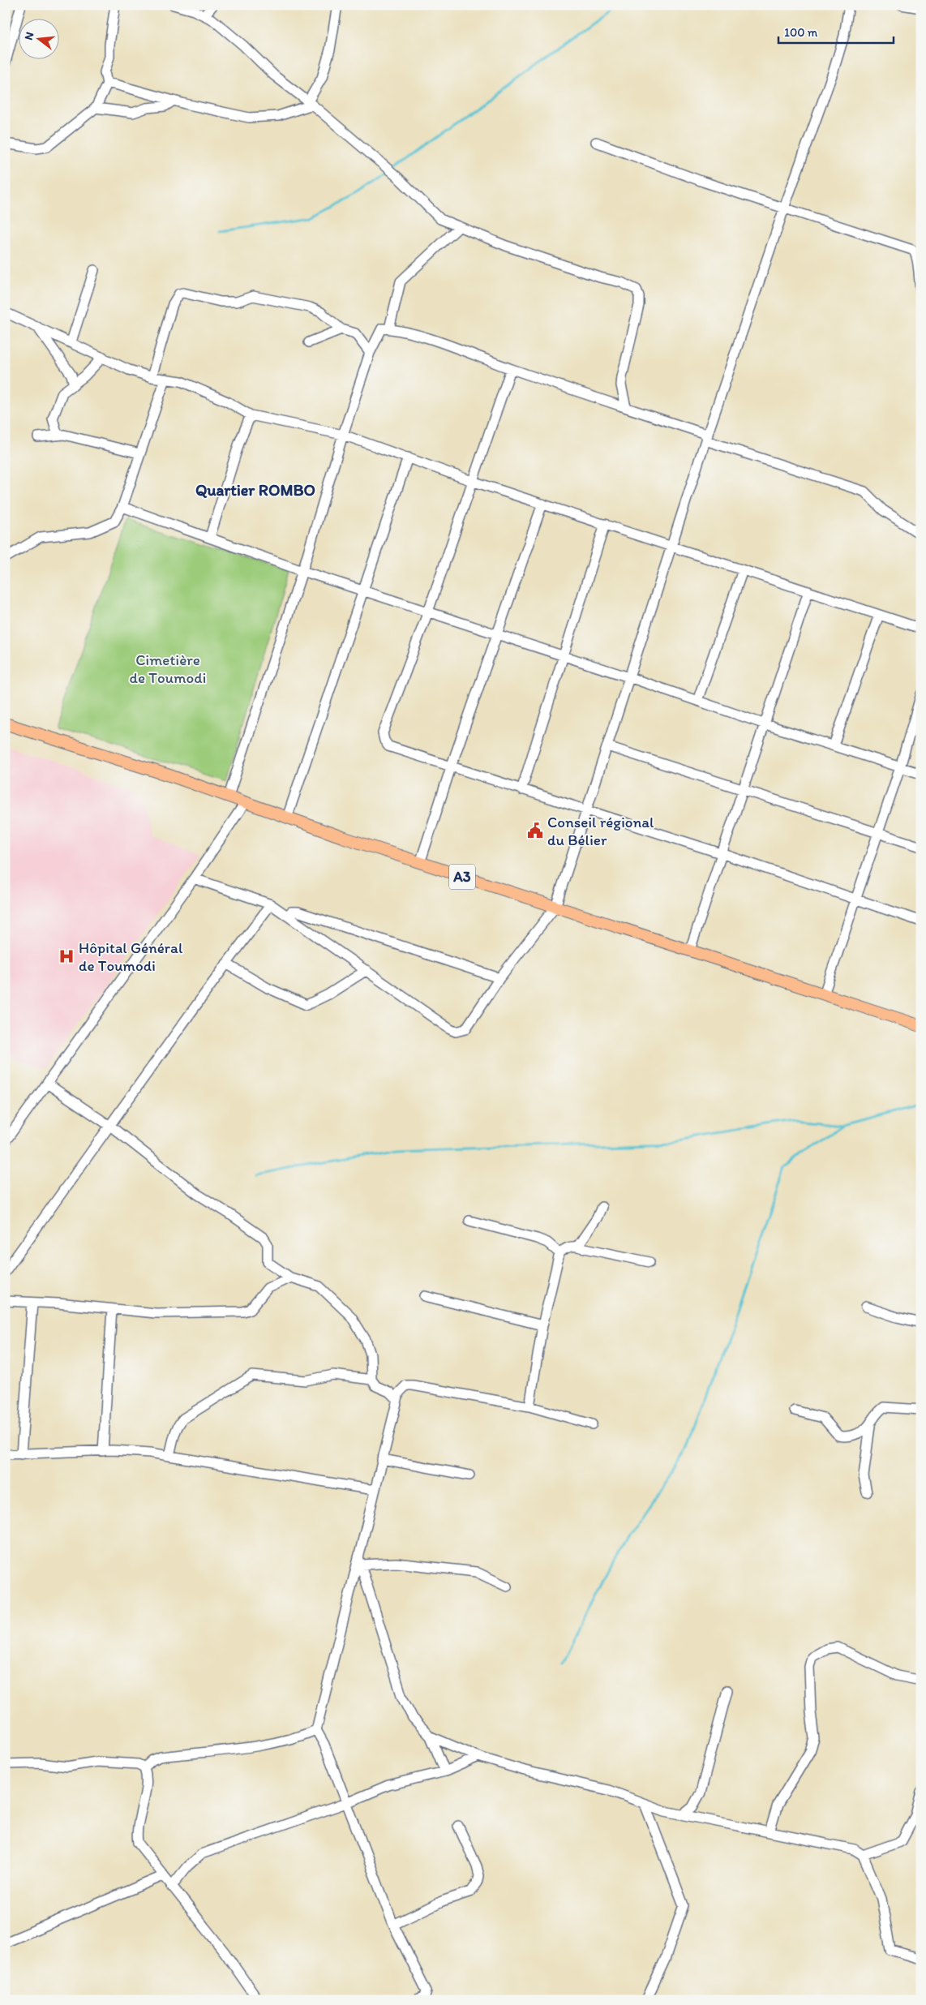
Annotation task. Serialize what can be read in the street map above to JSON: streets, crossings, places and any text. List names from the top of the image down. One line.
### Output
{"streets":{"main road":["A3"]},"districts":["Quartier ROMBO"],"parks":["Cimetière de Toumodi"],"places":{"public building":["Conseil régional du Bélier"],"hospital":["Hôpital Général de Toumodi"]},"scale_bar":"100 m","north":"left"}
